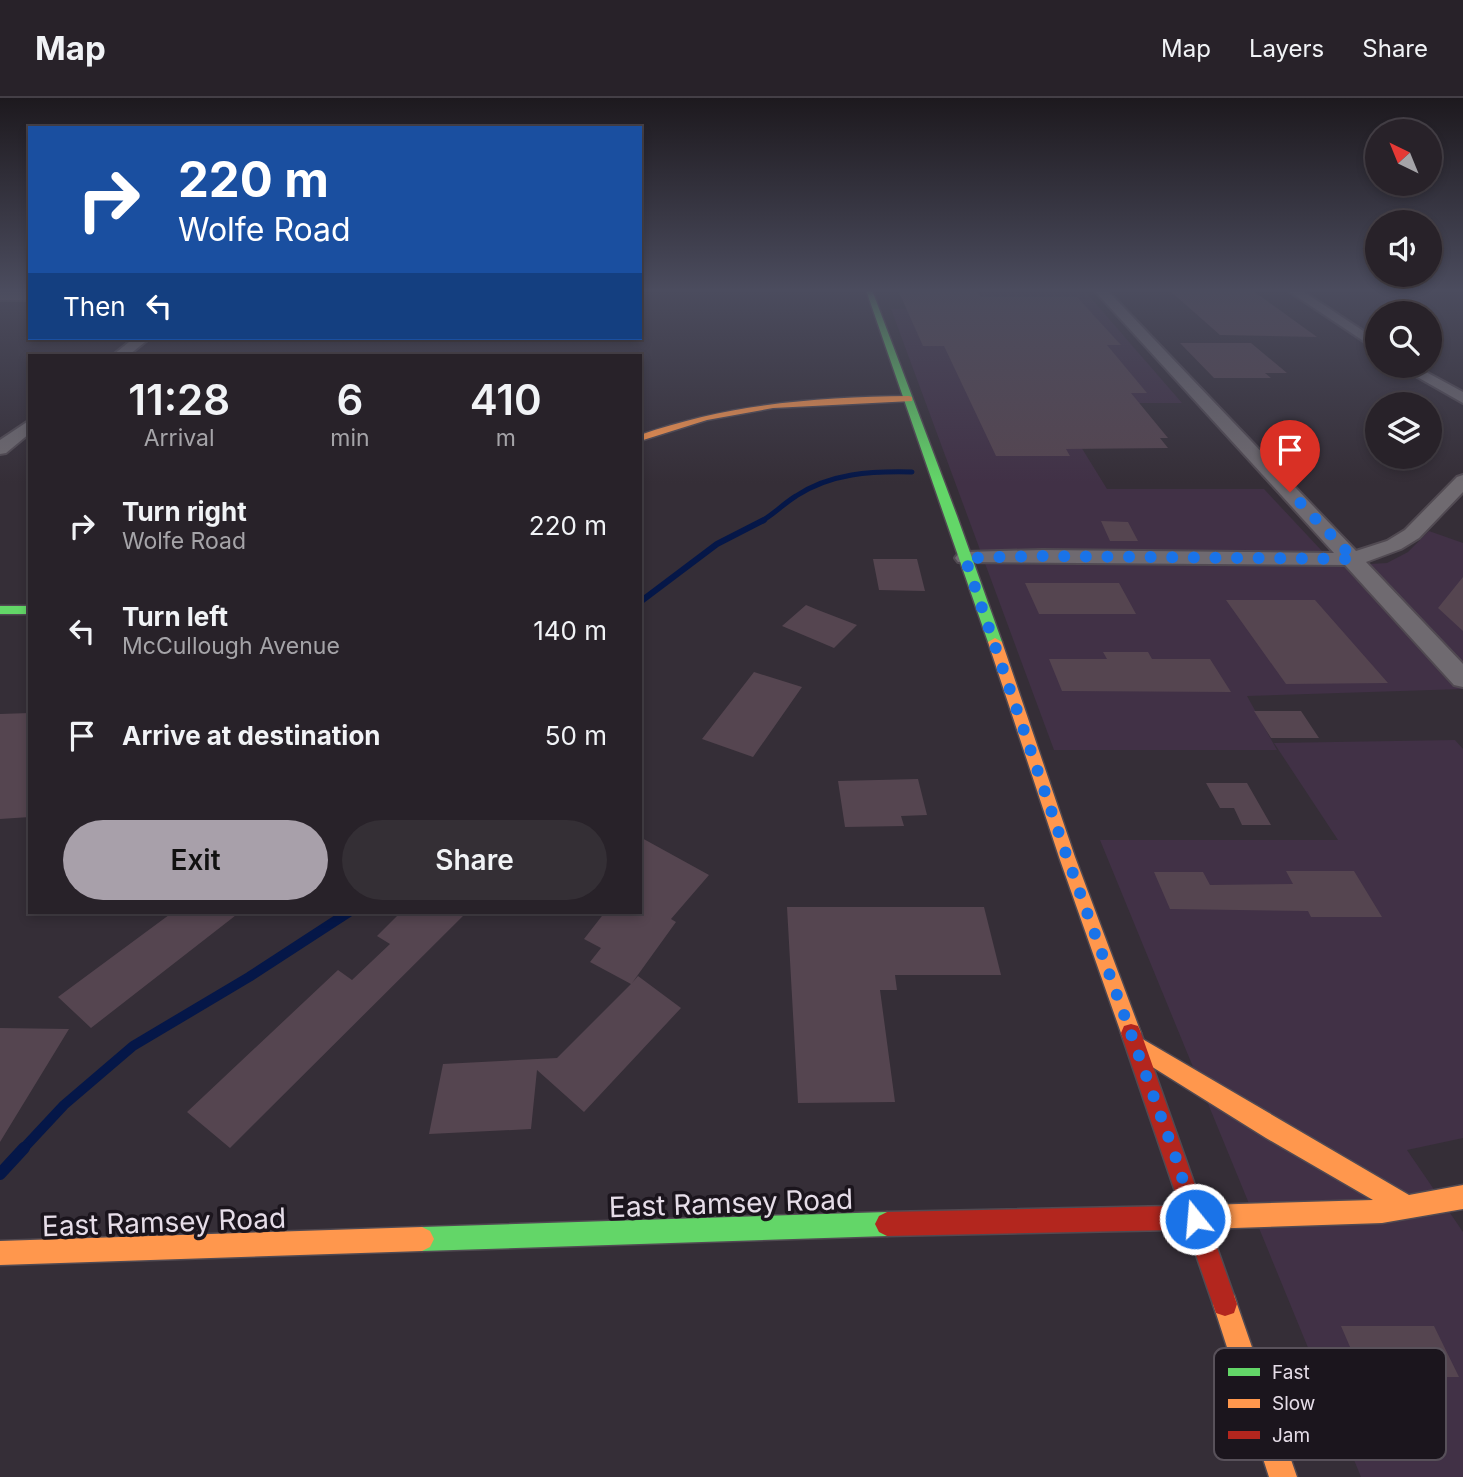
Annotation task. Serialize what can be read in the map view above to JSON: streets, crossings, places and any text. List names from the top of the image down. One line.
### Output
{"streets":{"street":["East Ramsey Road"]},"legend":["Fast","Slow","Jam"],"north":"top left","page":{"header":"Map","nav":["Map","Layers","Share"],"turn":["220 m","Wolfe Road"],"then":"Then","eta":["11:28","Arrival","6","min","410","m"],"list":[{"name":"Turn right","note":"Wolfe Road","value":"220 m"},{"name":"Turn left","note":"McCullough Avenue","value":"140 m"},{"name":"Arrive at destination","value":"50 m"}],"buttons":["Exit","Share"]}}
